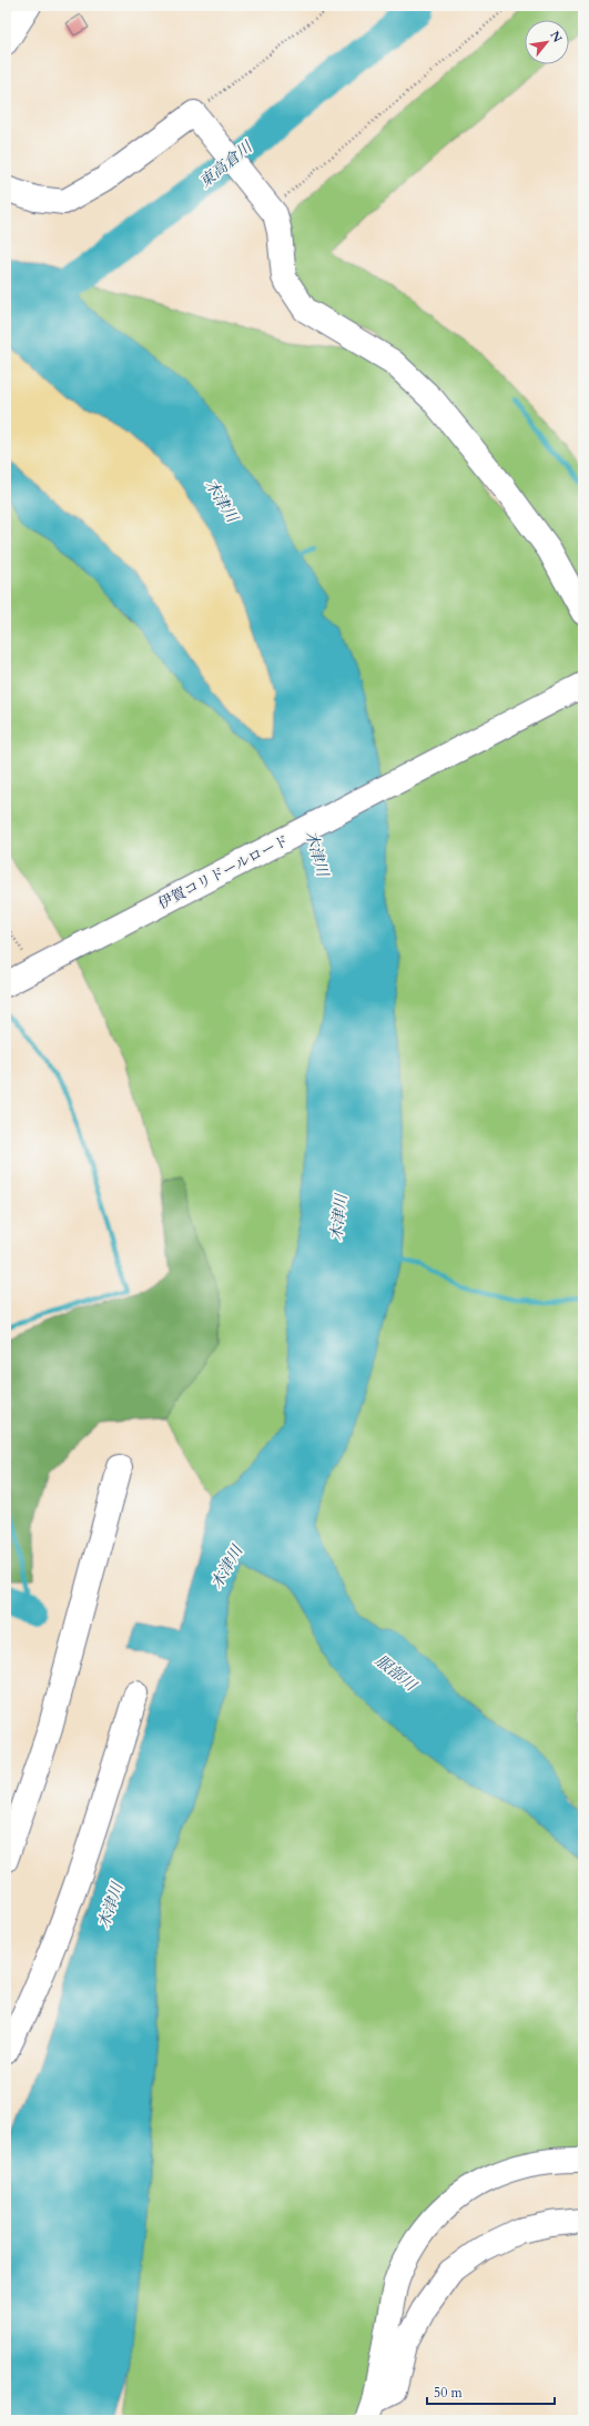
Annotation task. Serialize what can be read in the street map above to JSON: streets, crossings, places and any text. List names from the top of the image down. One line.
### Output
{"streets":{"street":["伊賀コリドールロード"]},"water":["東高倉川","木津川","服部川"],"scale_bar":"50 m","north":"top right"}
